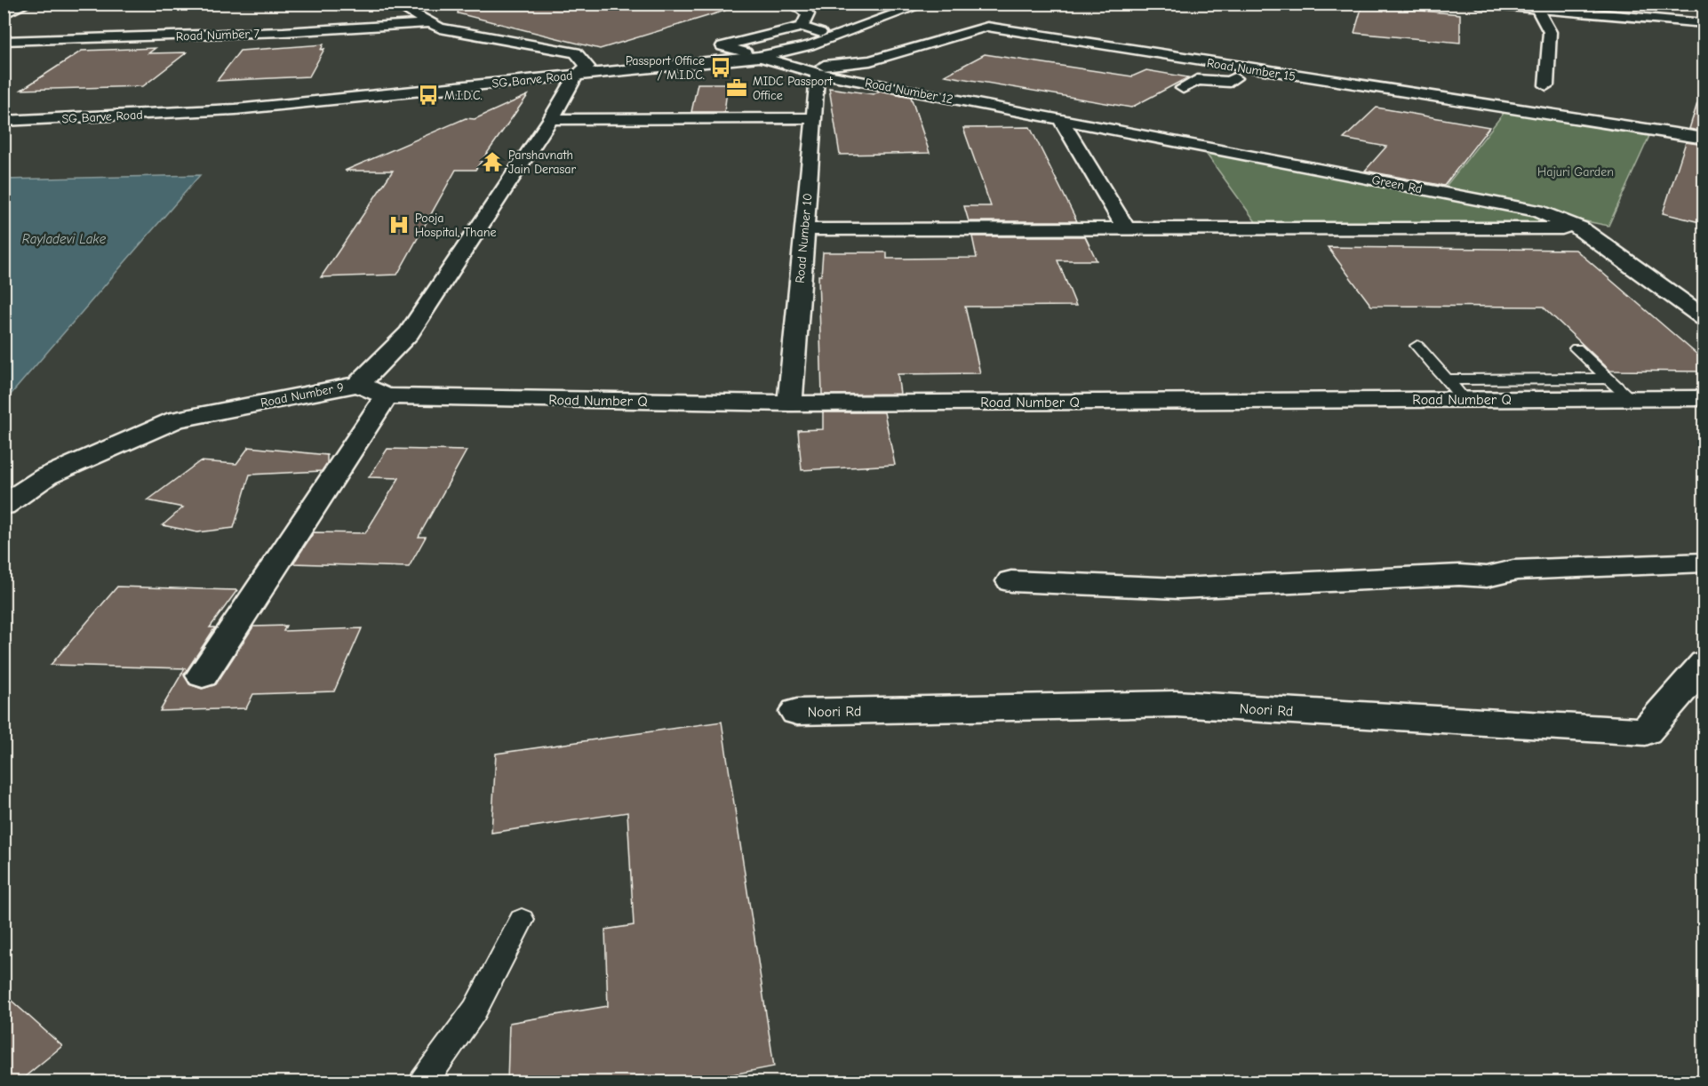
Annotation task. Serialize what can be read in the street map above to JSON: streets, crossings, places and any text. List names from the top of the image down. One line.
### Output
{"streets":{"street":["Road Number 7","Road Number 15","SG Barve Road","Road Number 12","Green Rd","Road Number 10","Road Number 9","Road Number Q","Noori Rd"]},"crossings":[["Road Number 15","Road Number 12"],["Road Number 15","Road Number 10"],["SG Barve Road","Road Number 12"],["SG Barve Road","Road Number 9"],["Road Number 12","Green Rd"],["Road Number 12","Road Number 10"],["Road Number 10","Road Number Q"],["Road Number 9","Road Number Q"]],"water":["Rayladevi Lake"],"parks":["Hajuri Garden"],"places":{"bus stop":["Passport Office / M.I.D.C.","M.I.D.C."],"office":["MIDC Passport Office"],"temple":["Parshavnath Jain Derasar"],"hospital":["Pooja Hospital, Thane"]}}
